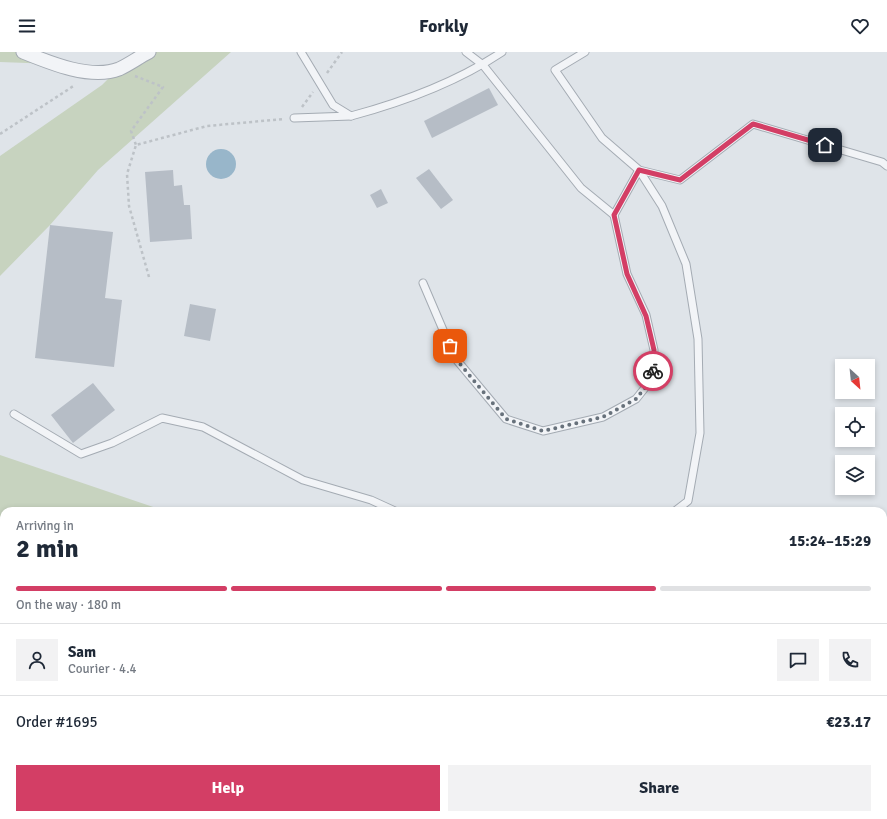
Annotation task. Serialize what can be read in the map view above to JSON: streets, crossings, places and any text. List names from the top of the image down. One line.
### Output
{"north":"bottom right","page":{"header":"Forkly","heading":["2 min","Arriving in","15:24–15:29"],"panel":["Sam","Courier · 4.4","Order #1695","€23.17"],"bar":"On the way · 180 m","buttons":["Help","Share"]}}
